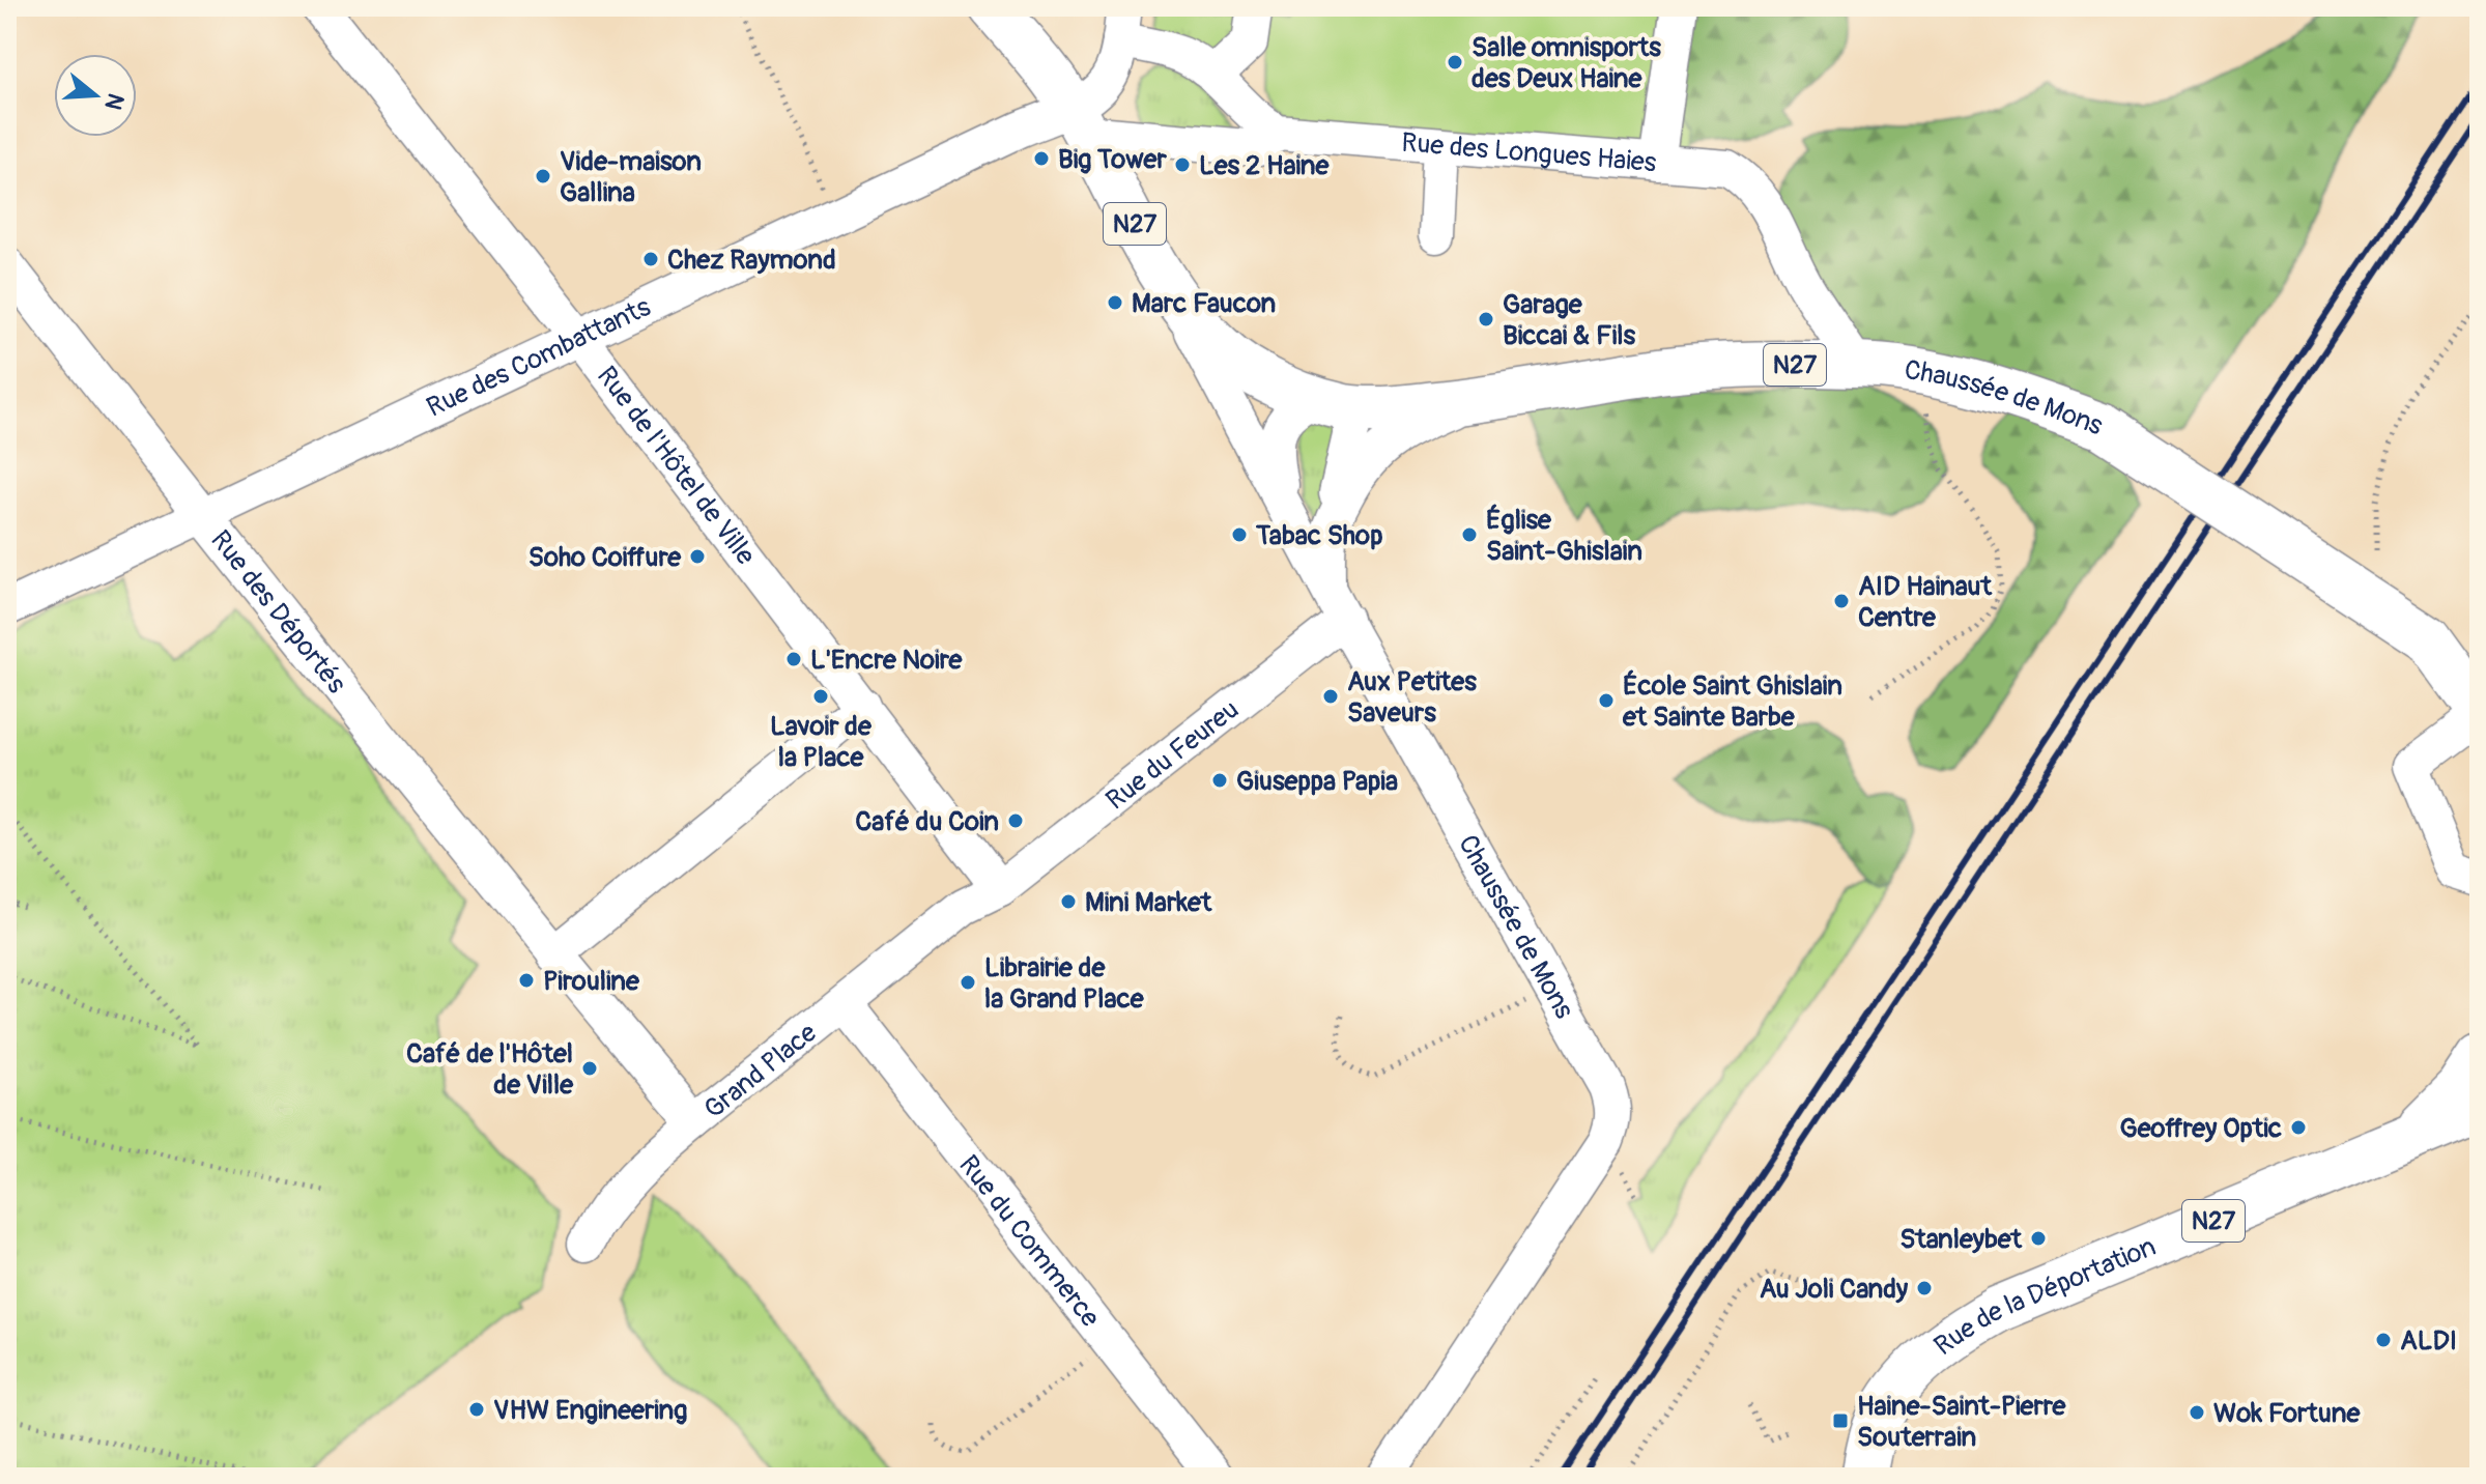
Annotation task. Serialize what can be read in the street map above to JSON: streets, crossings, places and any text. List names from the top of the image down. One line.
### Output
{"streets":{"main road":["N27","Chaussée de Mons","Rue de la Déportation"],"street":["Rue des Longues Haies","Rue des Combattants","Rue de l'Hôtel de Ville","Rue des Déportés","Rue du Feureu","Grand Place","Rue du Commerce"]},"crossings":[["Rue des Longues Haies","Chaussée de Mons"],["Rue des Combattants","Chaussée de Mons"],["Rue des Combattants","Rue de l'Hôtel de Ville"],["Rue des Combattants","Rue des Déportés"],["Chaussée de Mons","Rue du Feureu"],["Rue de l'Hôtel de Ville","Rue du Feureu"],["Rue de l'Hôtel de Ville","Grand Place"],["Rue des Déportés","Grand Place"],["Rue du Feureu","Grand Place"],["Grand Place","Rue du Commerce"]],"places":{"other":["Salle omnisports des Deux Haine","Big Tower","Les 2 Haine","Vide-maison Gallina","Chez Raymond","Marc Faucon","Garage Biccai & Fils","Tabac Shop","Église Saint-Ghislain","Soho Coiffure","AID Hainaut Centre","L'Encre Noire","Lavoir de la Place","Aux Petites Saveurs","École Saint Ghislain et Sainte Barbe","Giuseppa Papia","Café du Coin","Mini Market","Pirouline","Librairie de la Grand Place","Café de l'Hôtel de Ville","Geoffrey Optic","Stanleybet","Au Joli Candy","ALDI","VHW Engineering","Wok Fortune"],"transit":["Haine-Saint-Pierre Souterrain"]},"north":"right"}
